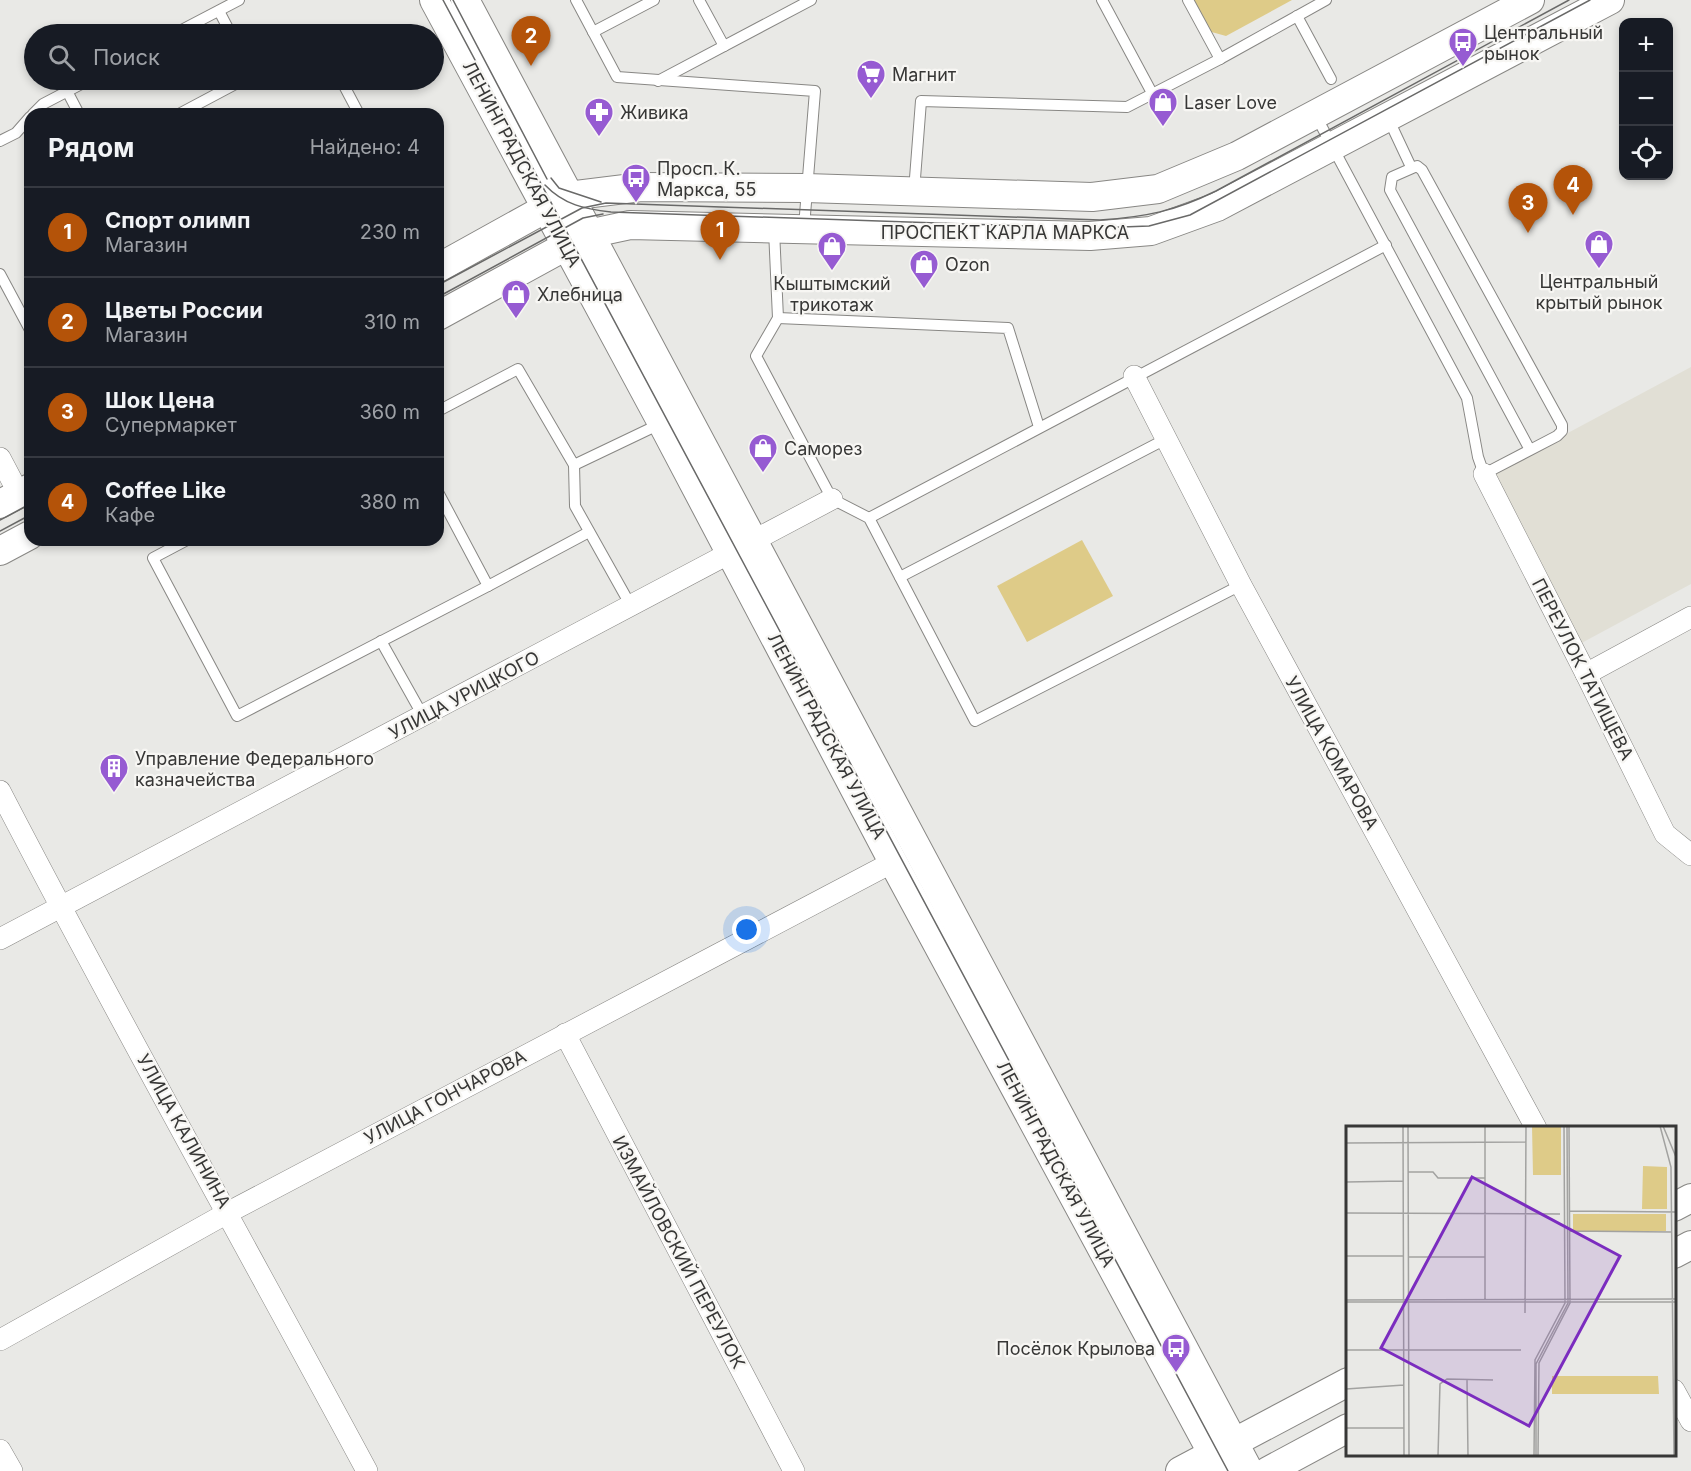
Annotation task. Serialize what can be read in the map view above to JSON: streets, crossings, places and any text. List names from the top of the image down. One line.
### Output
{"streets":{"main road":["ЛЕНИНГРАДСКАЯ УЛИЦА","ПРОСПЕКТ КАРЛА МАРКСА"],"street":["ПЕРЕУЛОК ТАТИЩЕВА","УЛИЦА УРИЦКОГО","УЛИЦА КОМАРОВА","УЛИЦА ГОНЧАРОВА","УЛИЦА КАЛИНИНА","ИЗМАЙЛОВСКИЙ ПЕРЕУЛОК"]},"crossings":[["ЛЕНИНГРАДСКАЯ УЛИЦА","ПРОСПЕКТ КАРЛА МАРКСА"],["ЛЕНИНГРАДСКАЯ УЛИЦА","УЛИЦА УРИЦКОГО"],["ЛЕНИНГРАДСКАЯ УЛИЦА","УЛИЦА ГОНЧАРОВА"],["УЛИЦА УРИЦКОГО","УЛИЦА КАЛИНИНА"],["УЛИЦА ГОНЧАРОВА","УЛИЦА КАЛИНИНА"],["УЛИЦА ГОНЧАРОВА","ИЗМАЙЛОВСКИЙ ПЕРЕУЛОК"]],"places":{"bus stop":["Центральный рынок","Просп. К. Маркса, 55","Посёлок Крылова"],"supermarket":["Магнит"],"shop":["Laser Love","Центральный крытый рынок","Кыштымский трикотаж","Ozon","Хлебница","Саморез"],"pharmacy":["Живика"],"building":["Управление Федерального казначейства"]},"page":{"pins":["2","4","3","1"],"map_buttons":["+","−"],"search":"Поиск","heading":["Рядом","Найдено: 4"],"list":[{"mark":"1","name":"Спорт олимп","note":"Магазин","value":"230 m"},{"mark":"2","name":"Цветы России","note":"Магазин","value":"310 m"},{"mark":"3","name":"Шок Цена","note":"Супермаркет","value":"360 m"},{"mark":"4","name":"Coffee Like","note":"Кафе","value":"380 m"}]}}
